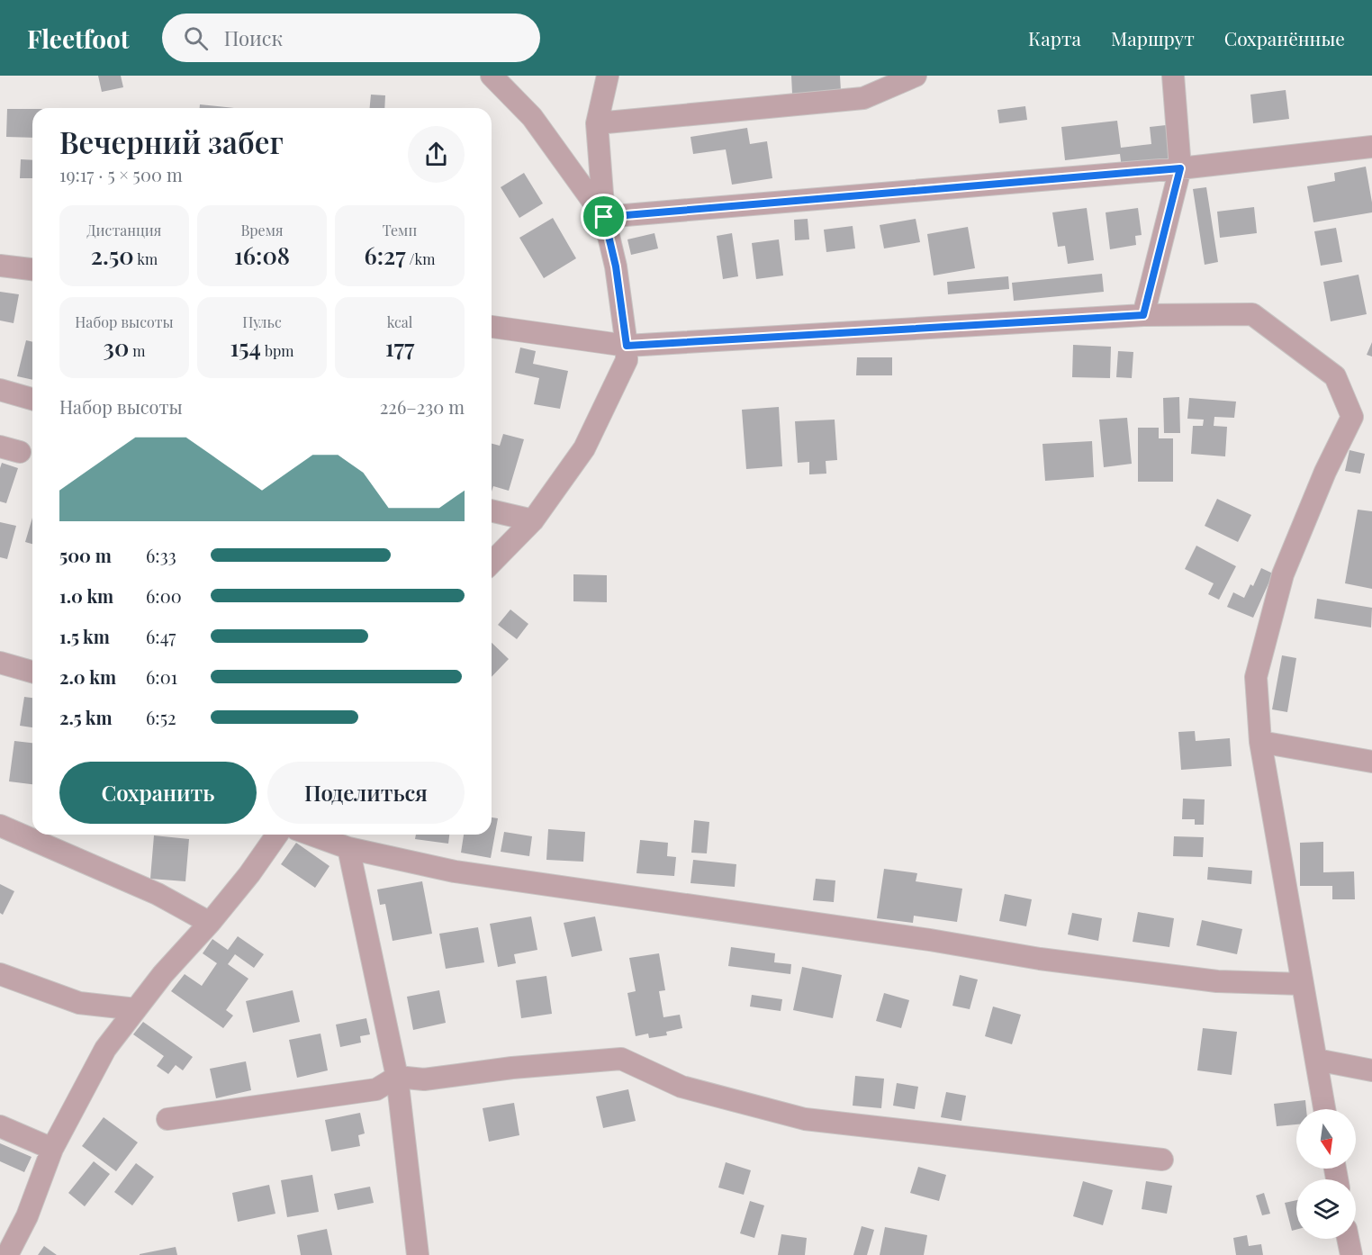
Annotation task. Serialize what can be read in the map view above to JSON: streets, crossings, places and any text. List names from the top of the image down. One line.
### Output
{"north":"bottom","page":{"header":"Fleetfoot","search":"Поиск","nav":["Карта","Маршрут","Сохранённые"],"heading":["Вечерний забег","19:17 · 5 × 500 m"],"stats":[["Дистанция","2.50 km"],["Время","16:08"],["Темп","6:27 /km"],["Набор высоты","30 m"],["Пульс","154 bpm"],["kcal","177"]],"chart":["Набор высоты","226–230 m"],"list":[{"name":"500 m","note":"6:33"},{"name":"1.0 km","note":"6:00"},{"name":"1.5 km","note":"6:47"},{"name":"2.0 km","note":"6:01"},{"name":"2.5 km","note":"6:52"}],"buttons":["Сохранить","Поделиться"]}}
